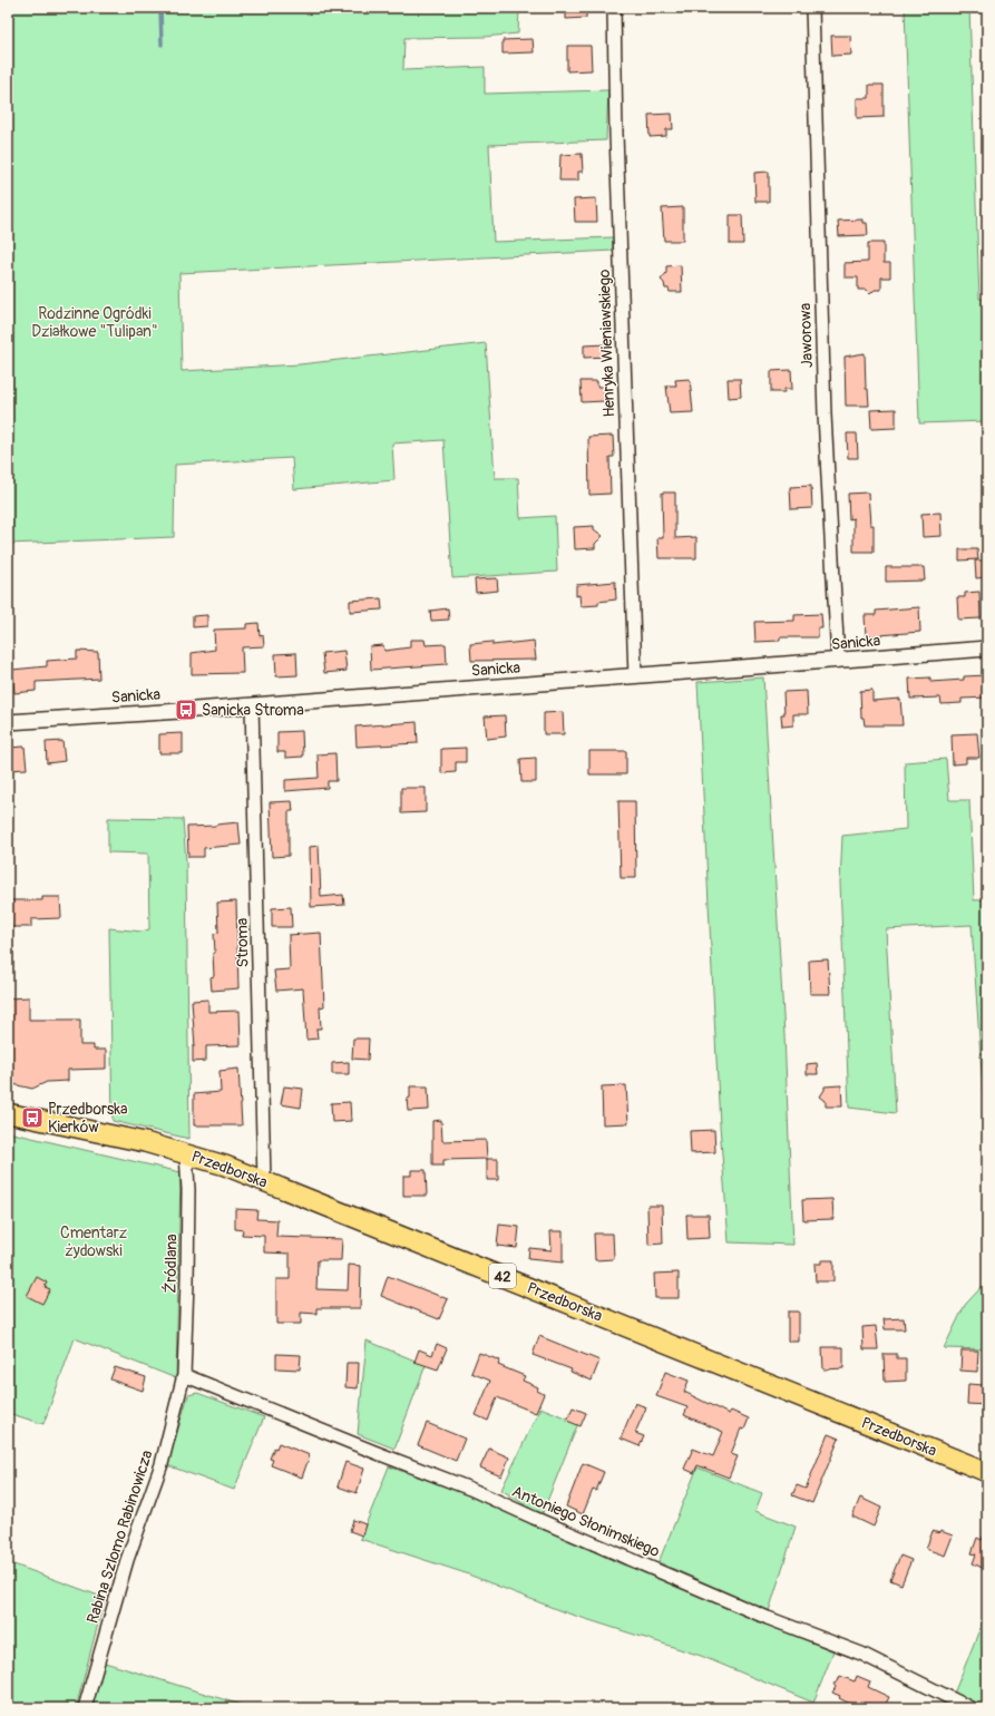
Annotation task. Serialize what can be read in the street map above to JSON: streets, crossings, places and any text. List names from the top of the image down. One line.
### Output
{"streets":{"main road":["Przedborska","42"],"street":["Jaworowa","Henryka Wieniawskiego","Sanicka","Stroma","Źródlana","Antoniego Słonimskiego","Rabina Szlomo Rabinowicza"]},"crossings":[["Jaworowa","Sanicka"],["Henryka Wieniawskiego","Sanicka"],["Sanicka","Stroma"],["Stroma","Przedborska"],["Przedborska","Źródlana"],["Źródlana","Antoniego Słonimskiego"],["Źródlana","Rabina Szlomo Rabinowicza"],["Antoniego Słonimskiego","Rabina Szlomo Rabinowicza"]],"parks":["Rodzinne Ogródki Działkowe \"Tulipan\"","Cmentarz żydowski"],"places":{"bus stop":["Sanicka Stroma","Przedborska Kierków"]}}
